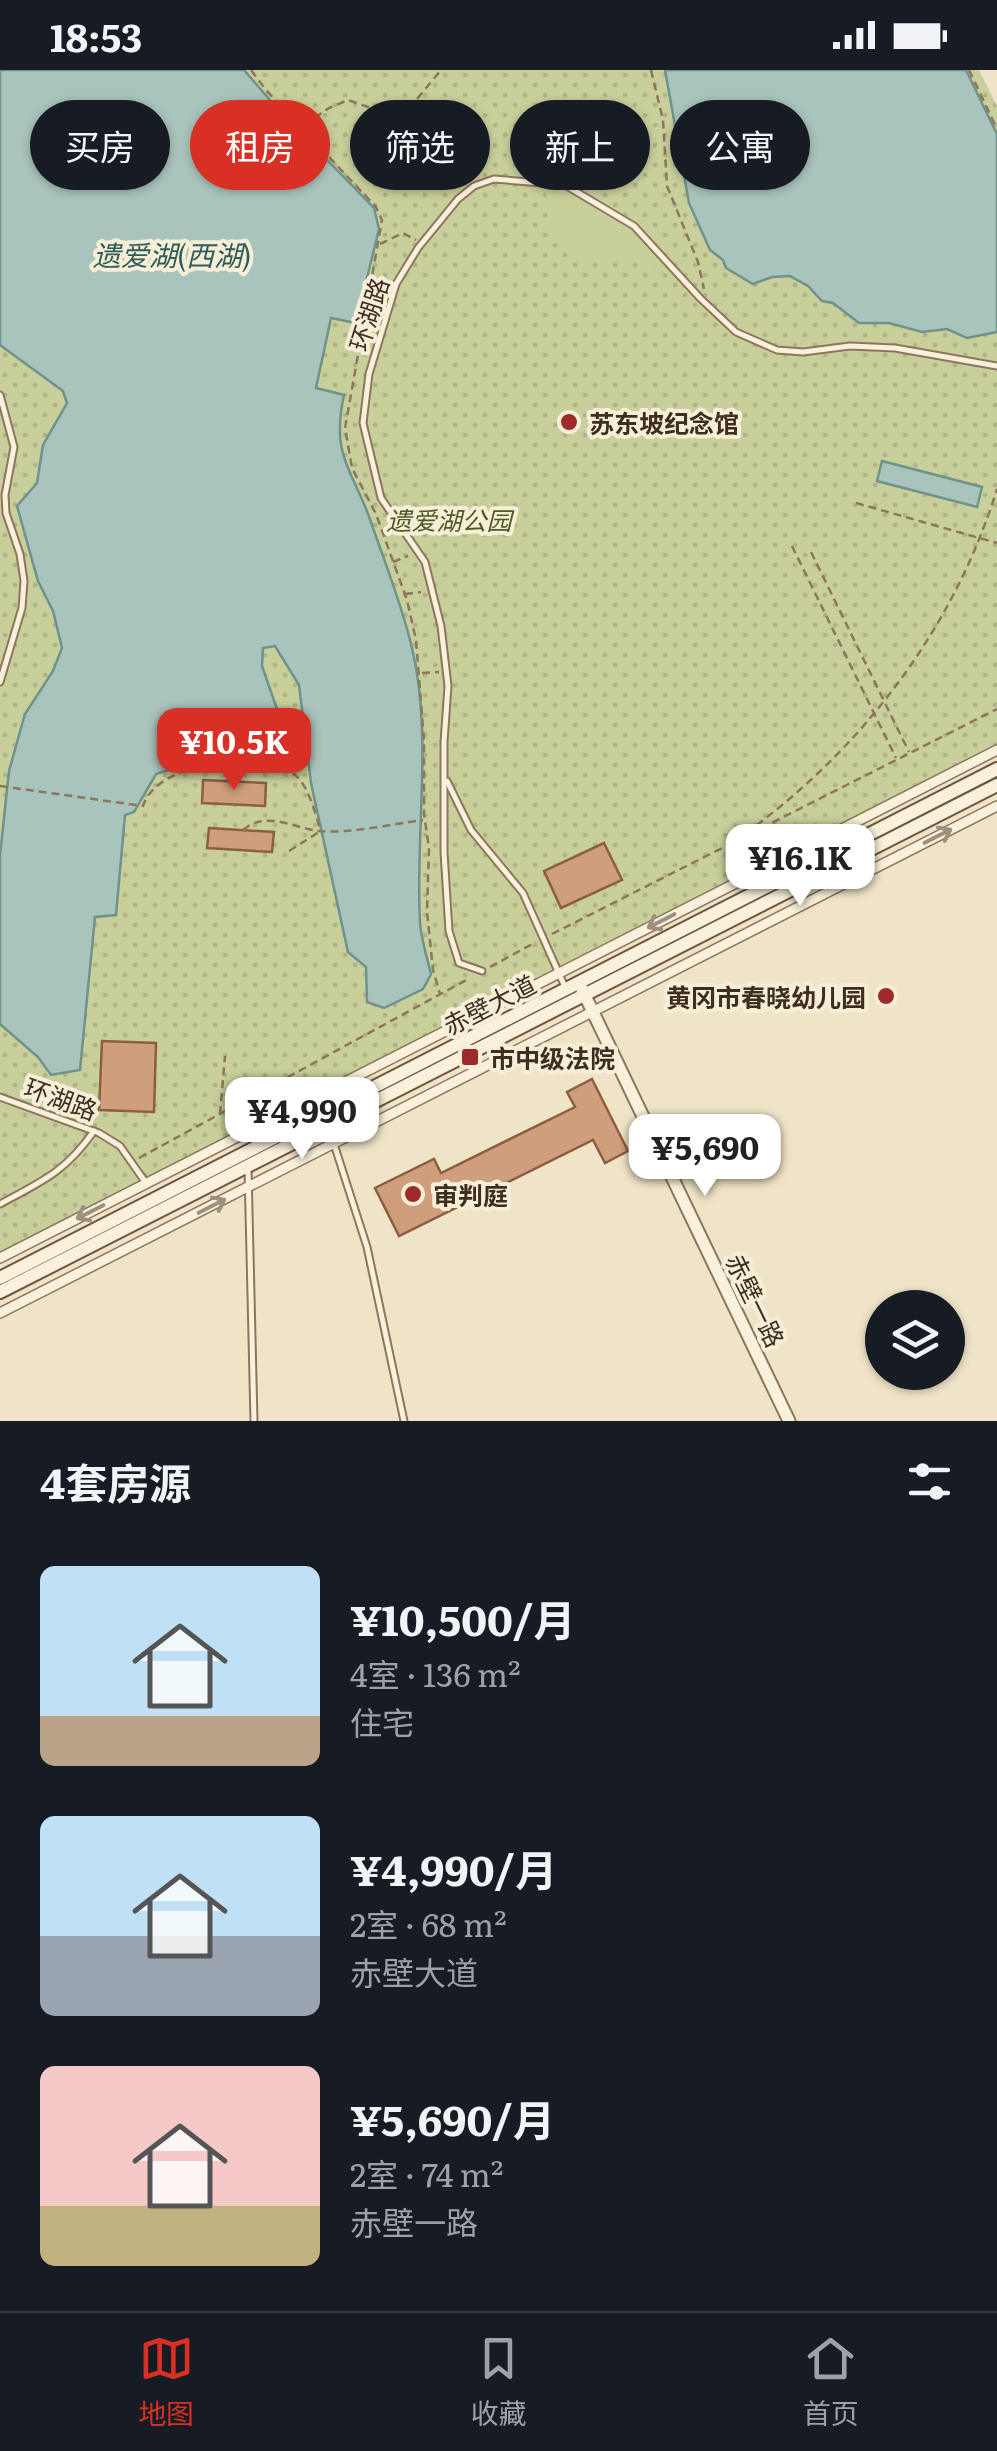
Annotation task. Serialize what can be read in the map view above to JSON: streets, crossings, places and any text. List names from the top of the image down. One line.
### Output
{"streets":{"main road":["赤壁大道"],"street":["赤壁一路"],"lane":["环湖路"]},"crossings":[["赤壁大道","赤壁一路"]],"water":["遗爱湖(西湖)"],"parks":["遗爱湖公园"],"places":{"other":["苏东坡纪念馆","黄冈市春晓幼儿园","审判庭"],"transit":["市中级法院"]},"page":{"status":"18:53","chip":["买房","租房","筛选","新上","公寓"],"price":["¥10.5K","¥16.1K","¥4,990","¥5,690"],"heading":"4套房源","list":[{"name":"¥10,500/月","note":"4室 · 136 m² · 住宅"},{"name":"¥4,990/月","note":"2室 · 68 m² · 赤壁大道"},{"name":"¥5,690/月","note":"2室 · 74 m² · 赤壁一路"}],"tabs":["地图","收藏","首页"]}}
